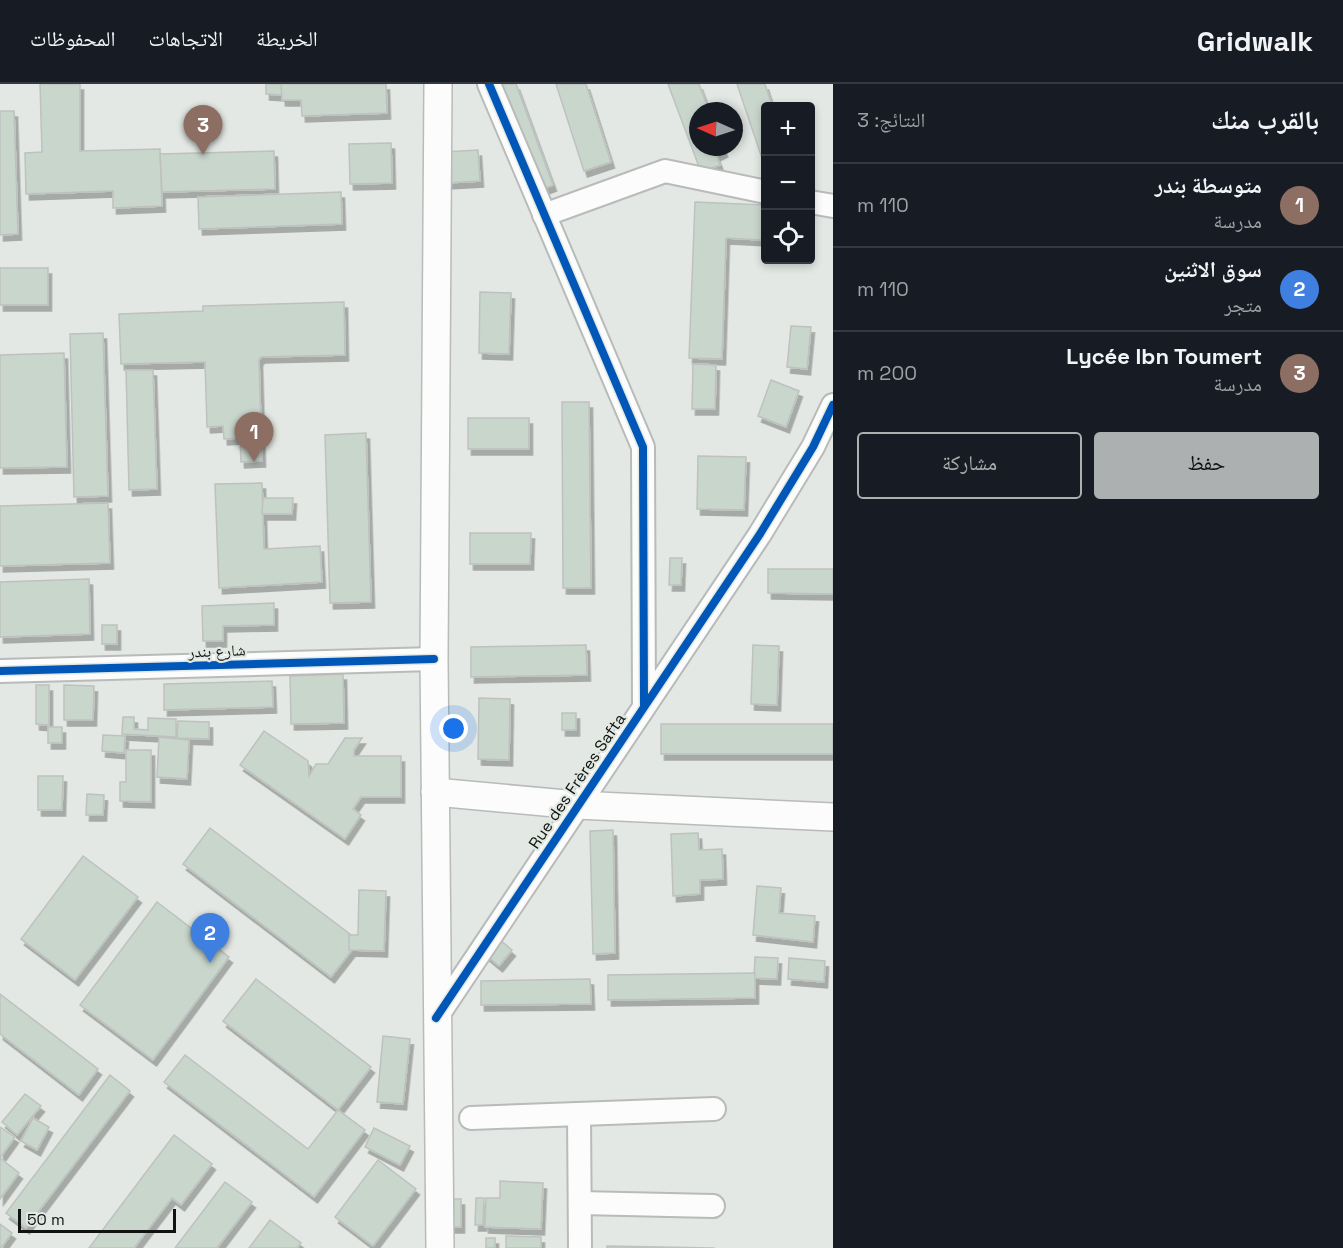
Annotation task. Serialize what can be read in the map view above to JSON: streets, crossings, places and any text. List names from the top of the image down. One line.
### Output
{"streets":{"street":["شارع بندر","Rue des Frères Safta"]},"scale_bar":"50 m","north":"left","page":{"header":"Gridwalk","nav":["الخريطة","الاتجاهات","المحفوظات"],"heading":["بالقرب منك","النتائج: 3"],"map_buttons":["+","−"],"pins":["3","1","2"],"list":[{"mark":"1","name":"متوسطة بندر","note":"مدرسة","value":"110 m"},{"mark":"2","name":"ﺳﻮق اﻻﺛﻨﻴﻦ","note":"متجر","value":"110 m"},{"mark":"3","name":"Lycée Ibn Toumert","note":"مدرسة","value":"200 m"}],"buttons":["حفظ","مشاركة"],"scale":"50 m"}}
